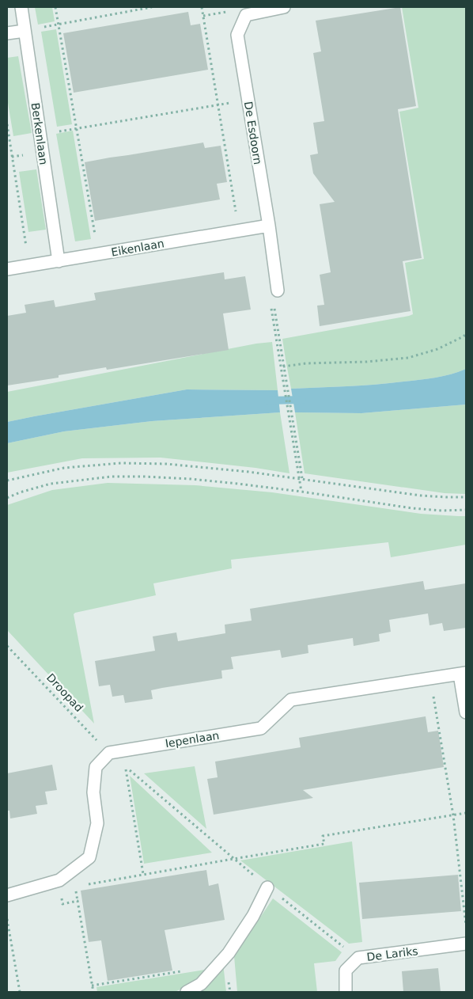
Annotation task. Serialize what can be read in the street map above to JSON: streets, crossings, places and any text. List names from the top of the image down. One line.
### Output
{"streets":{"street":["De Esdoorn","Berkenlaan","Eikenlaan","Iepenlaan","De Lariks"],"path":["Droopad"]},"crossings":[["De Esdoorn","Eikenlaan"],["Berkenlaan","Eikenlaan"],["Droopad","Iepenlaan"]]}
